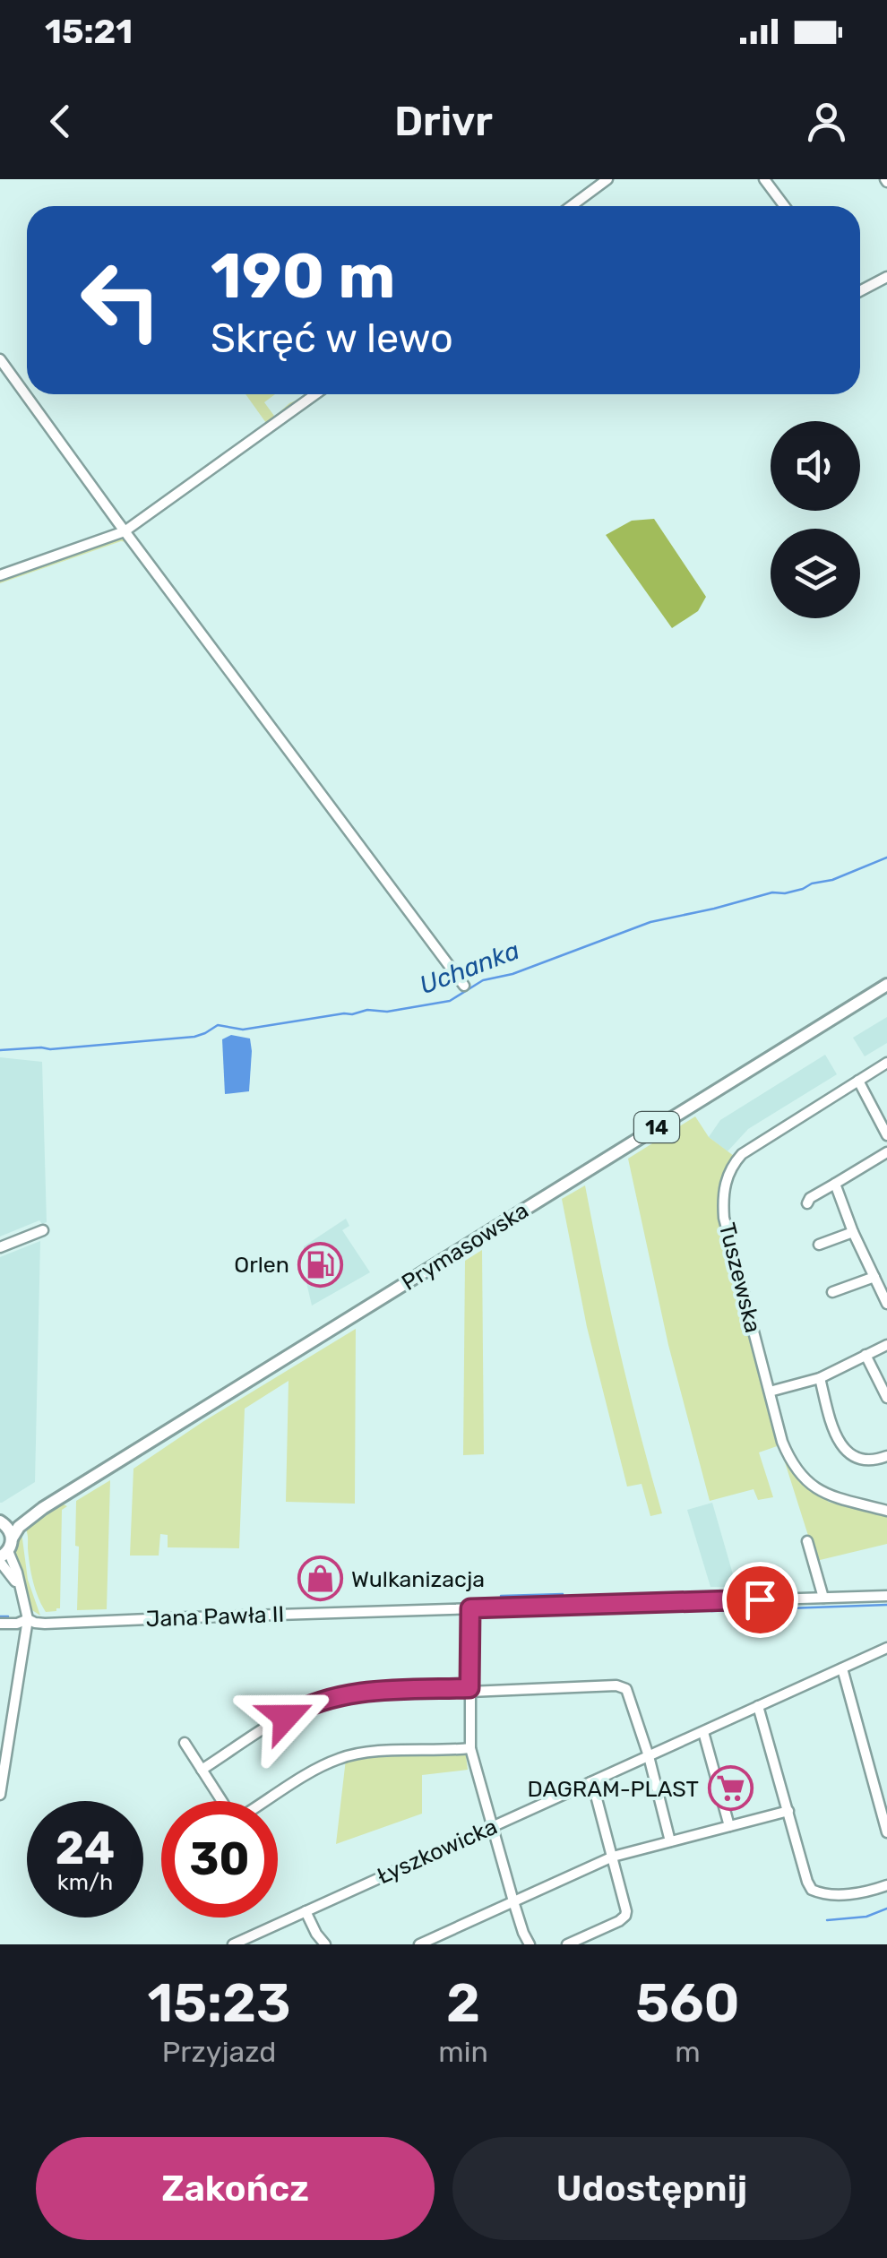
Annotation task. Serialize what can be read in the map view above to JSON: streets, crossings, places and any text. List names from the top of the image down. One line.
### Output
{"streets":{"main road":["14","Prymasowska"],"street":["Tuszewska","Jana Pawła II","Łyszkowicka"]},"crossings":[["14","Prymasowska"]],"water":["Uchanka"],"places":{"fuel station":["Orlen"],"shop":["Wulkanizacja"],"supermarket":["DAGRAM-PLAST"]},"page":{"status":"15:21","header":"Drivr","turn":["190 m","Skręć w lewo"],"speed":"24 km/h","limit":"30","eta":["15:23","Przyjazd","2","min","560","m"],"buttons":["Zakończ","Udostępnij"]}}
